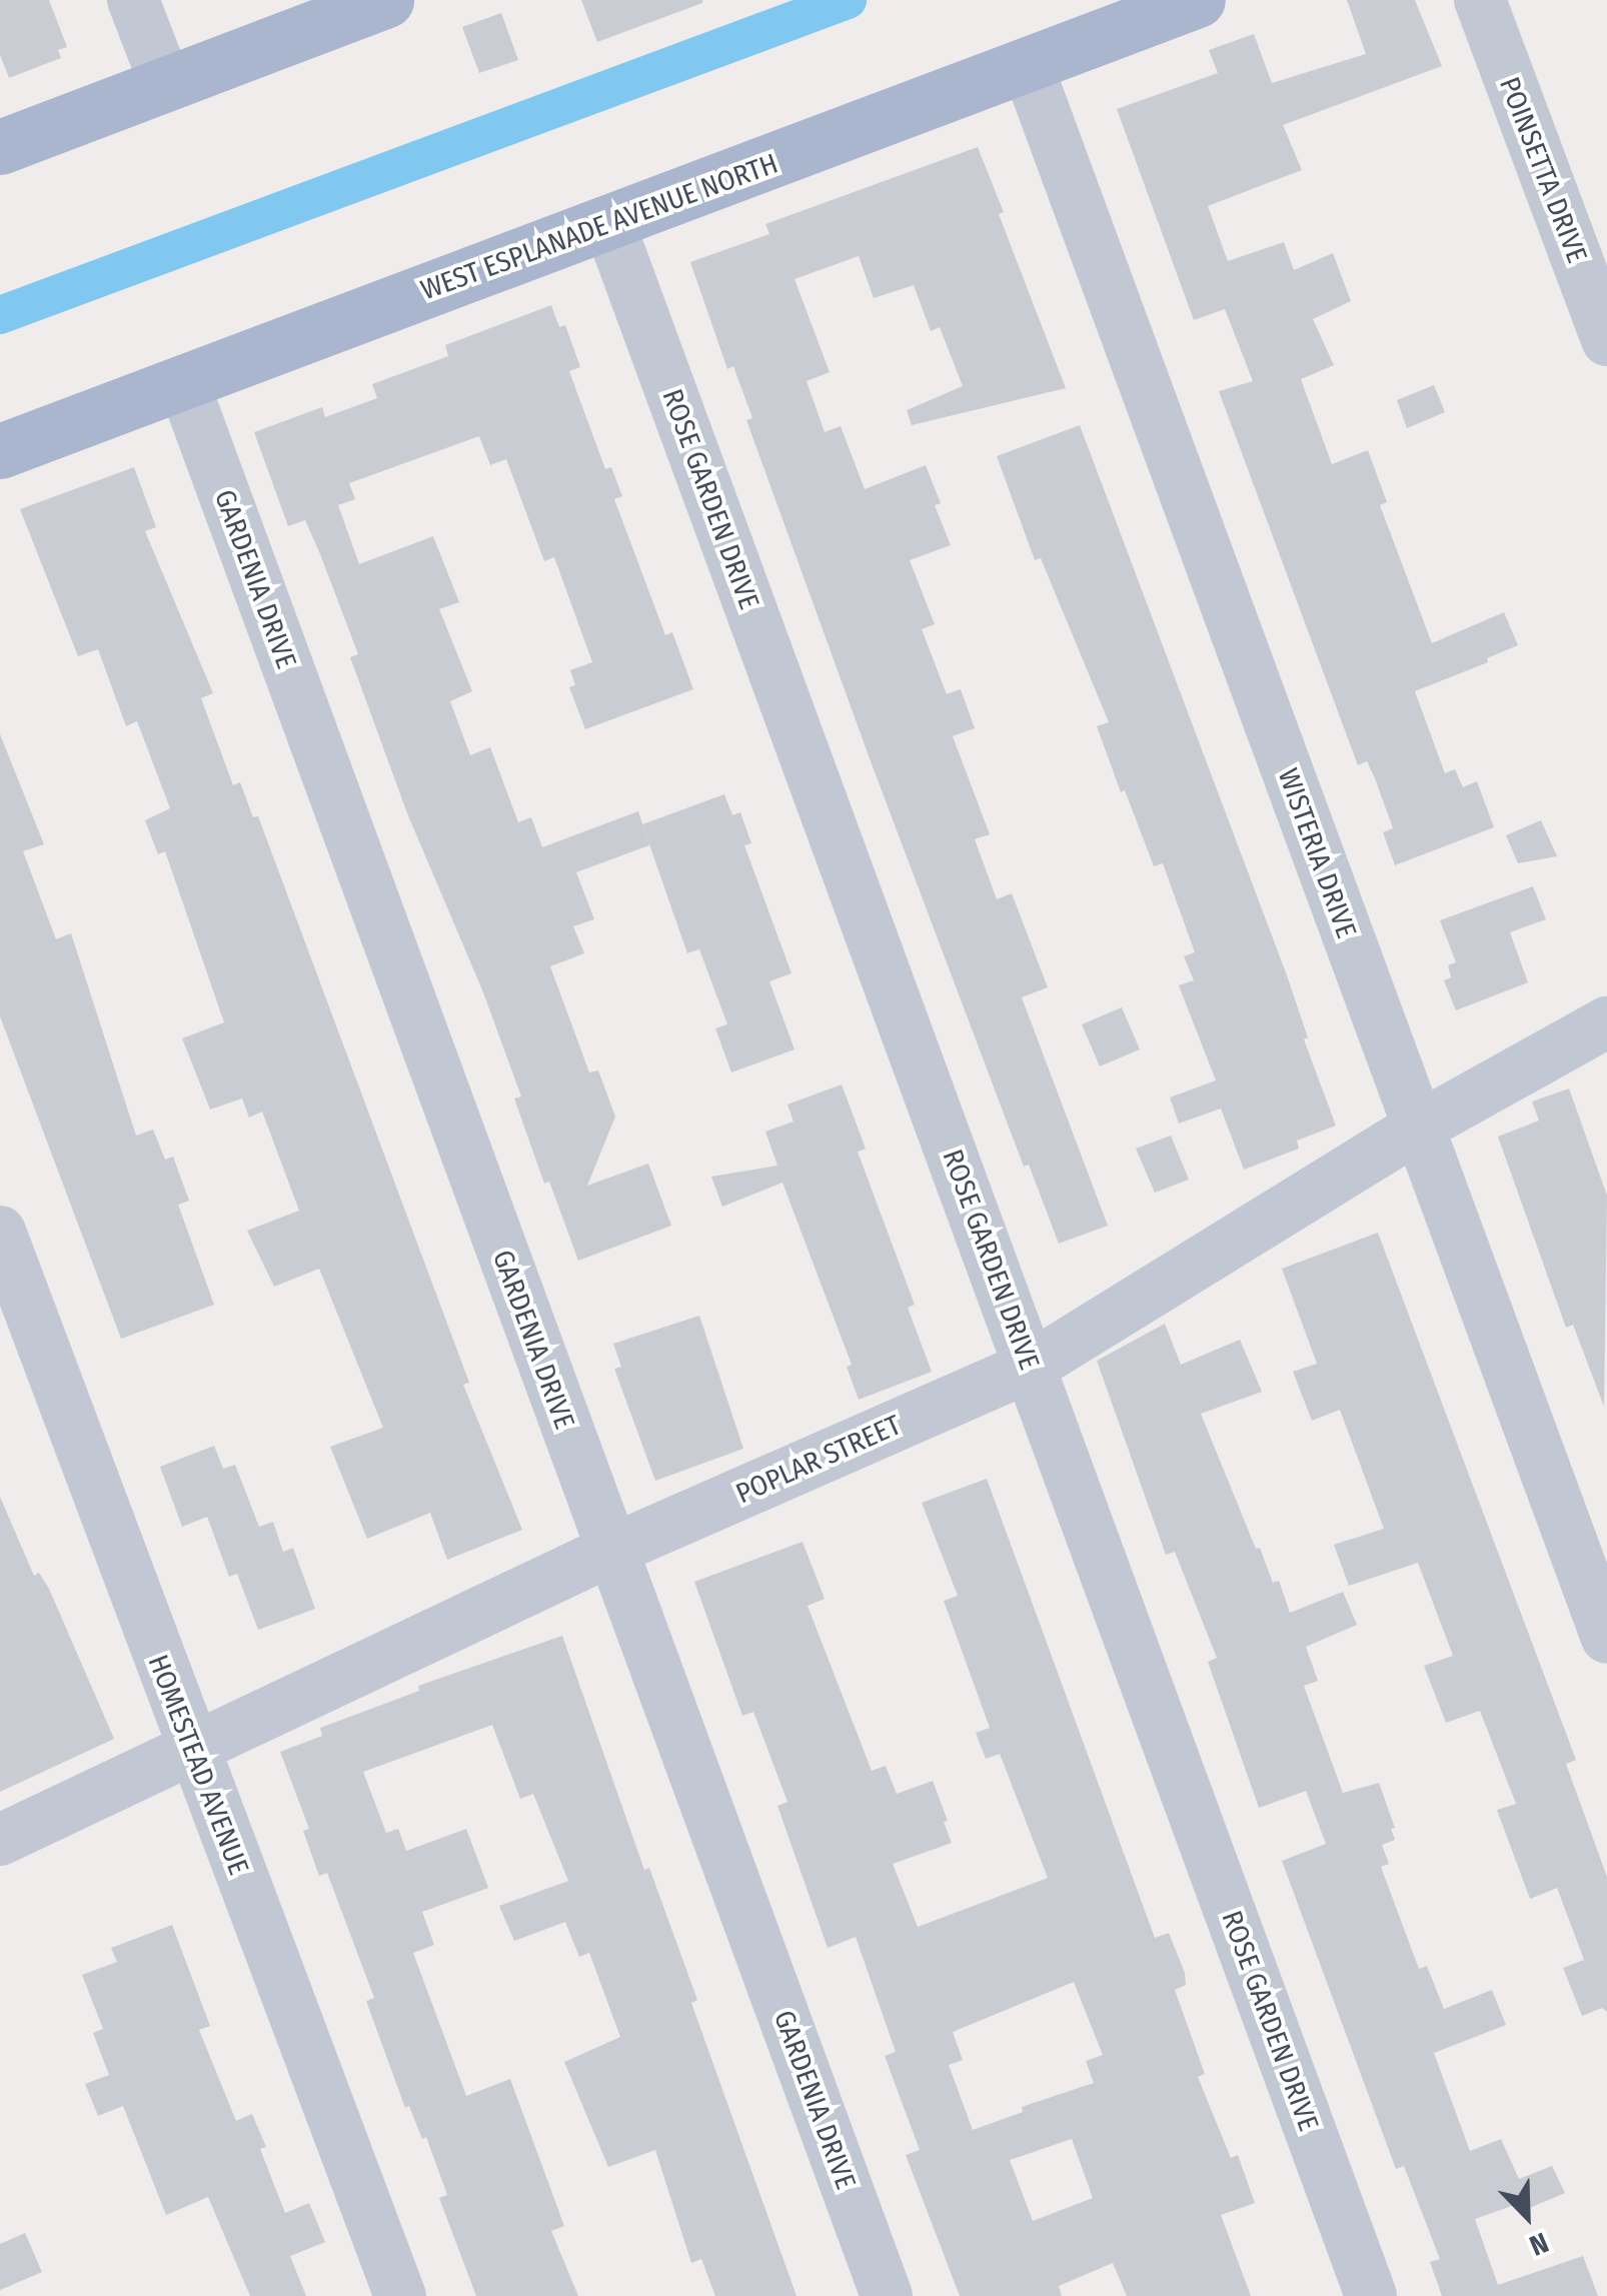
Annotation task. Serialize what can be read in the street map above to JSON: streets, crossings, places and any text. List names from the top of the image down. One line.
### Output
{"streets":{"main road":["WEST ESPLANADE AVENUE NORTH"],"street":["POINSETTA DRIVE","ROSE GARDEN DRIVE","GARDENIA DRIVE","WISTERIA DRIVE","POPLAR STREET","HOMESTEAD AVENUE"]},"crossings":[["WEST ESPLANADE AVENUE NORTH","ROSE GARDEN DRIVE"],["WEST ESPLANADE AVENUE NORTH","GARDENIA DRIVE"],["WEST ESPLANADE AVENUE NORTH","WISTERIA DRIVE"],["ROSE GARDEN DRIVE","POPLAR STREET"],["GARDENIA DRIVE","POPLAR STREET"],["WISTERIA DRIVE","POPLAR STREET"],["POPLAR STREET","HOMESTEAD AVENUE"]],"north":"bottom right"}
